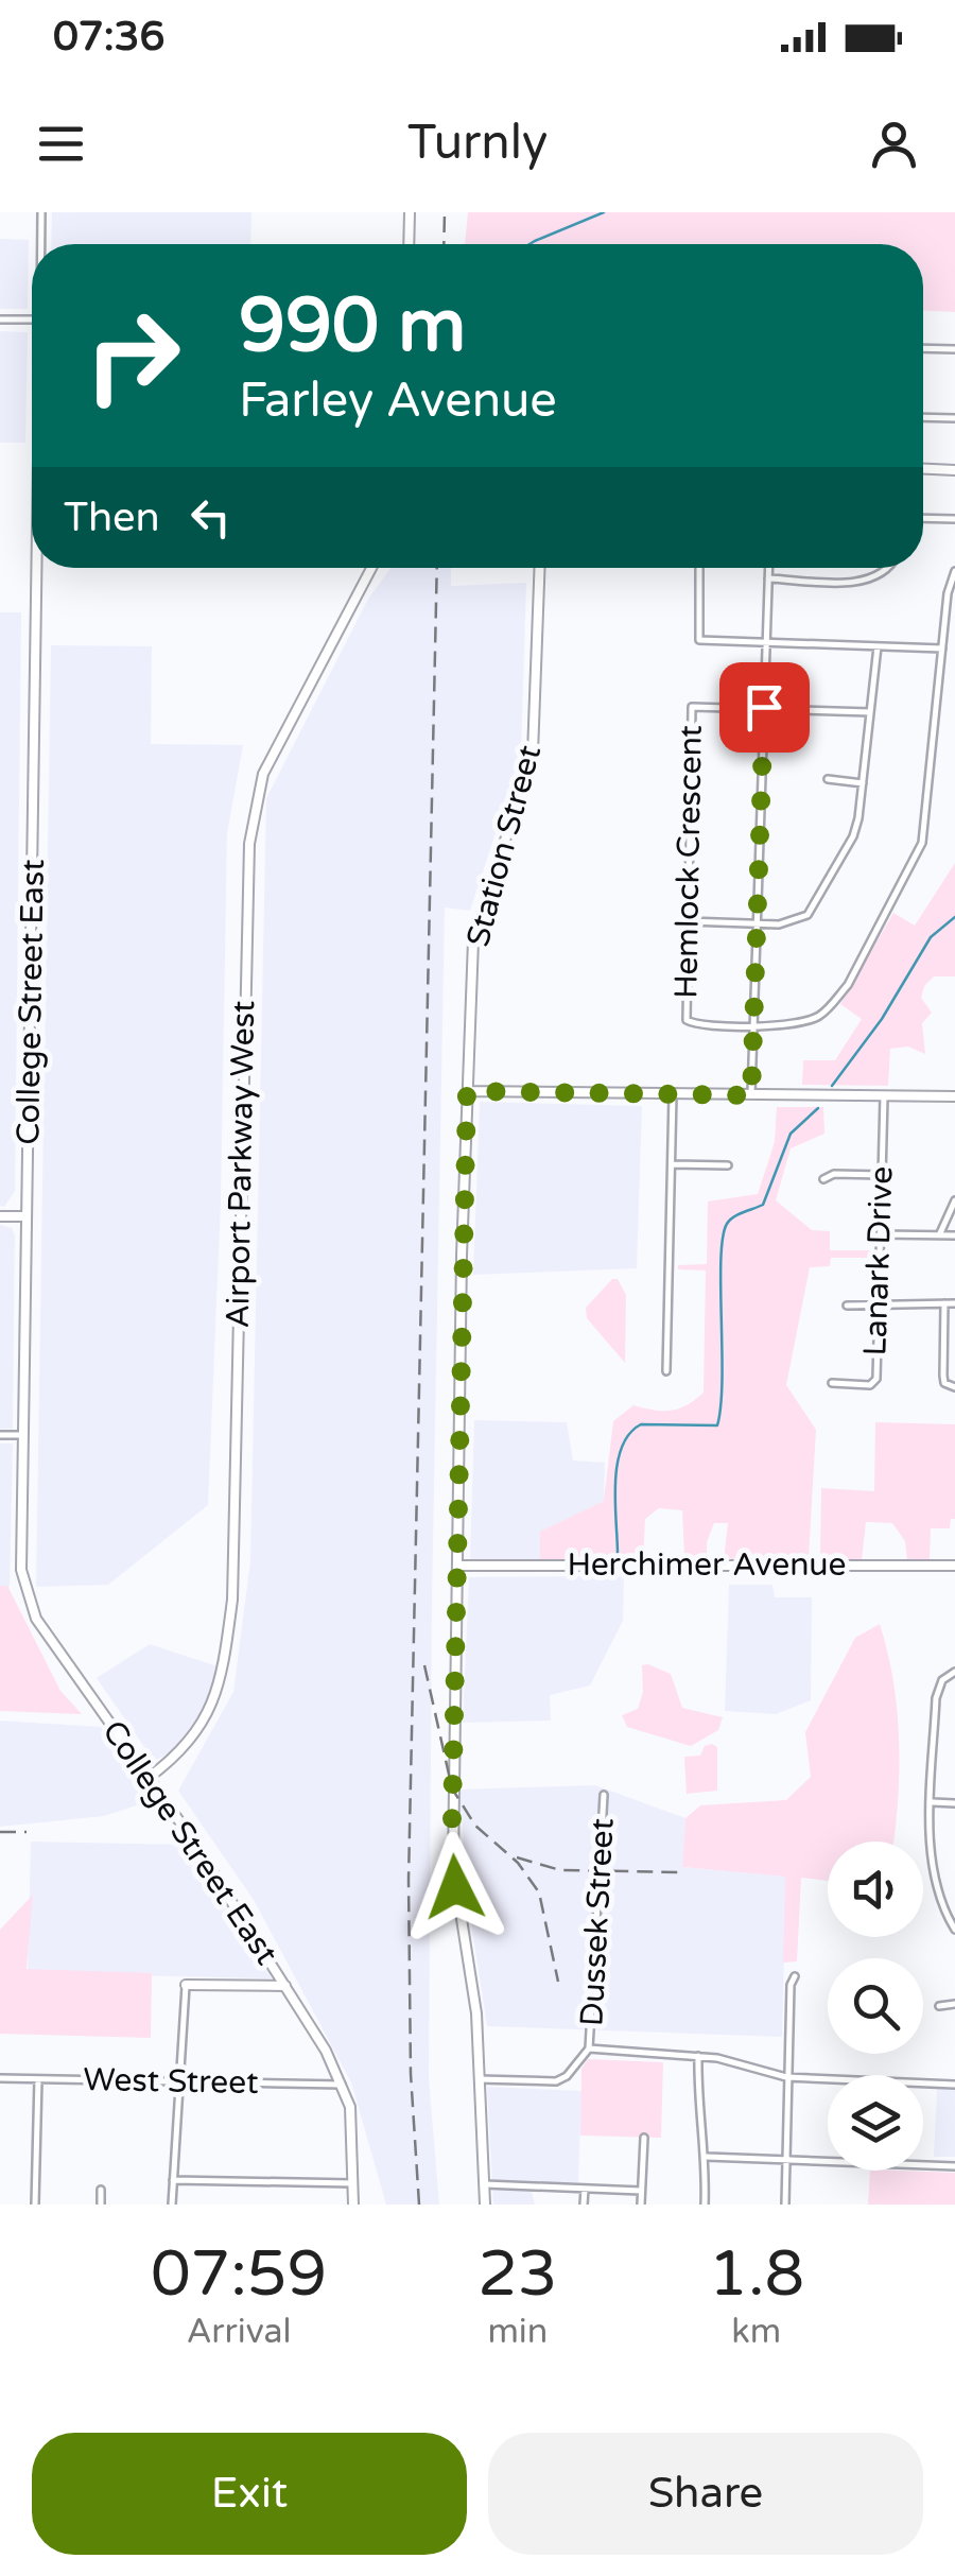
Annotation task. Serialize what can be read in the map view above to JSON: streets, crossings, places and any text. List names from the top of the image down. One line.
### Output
{"streets":{"street":["Station Street","Hemlock Crescent","College Street East","Airport Parkway West","Lanark Drive","Herchimer Avenue","Dussek Street","West Street"]},"crossings":[["Station Street","Herchimer Avenue"],["College Street East","Airport Parkway West"],["College Street East","West Street"]],"page":{"status":"07:36","header":"Turnly","turn":["990 m","Farley Avenue"],"then":"Then","eta":["07:59","Arrival","23","min","1.8","km"],"buttons":["Exit","Share"]}}
